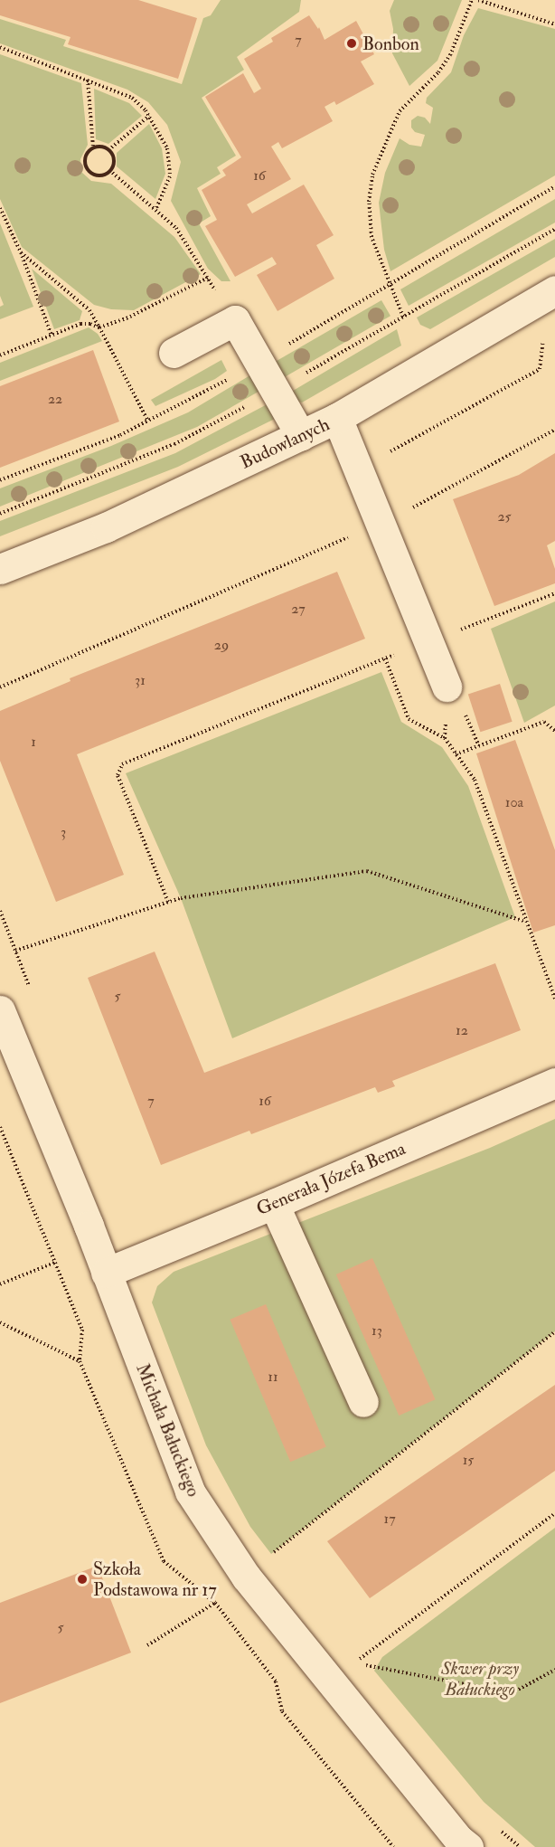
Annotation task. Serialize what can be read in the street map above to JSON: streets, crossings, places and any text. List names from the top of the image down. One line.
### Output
{"streets":{"street":["Budowlanych","Generała Józefa Bema","Michała Bałuckiego"]},"crossings":[["Generała Józefa Bema","Michała Bałuckiego"]],"parks":["Skwer przy Bałuckiego"],"places":["Bonbon","Szkoła Podstawowa nr 17"],"house_numbers":["7","16","22","25","27","29","31","1","10a","3","5","12","7","16","13","11","15","17","5"]}
